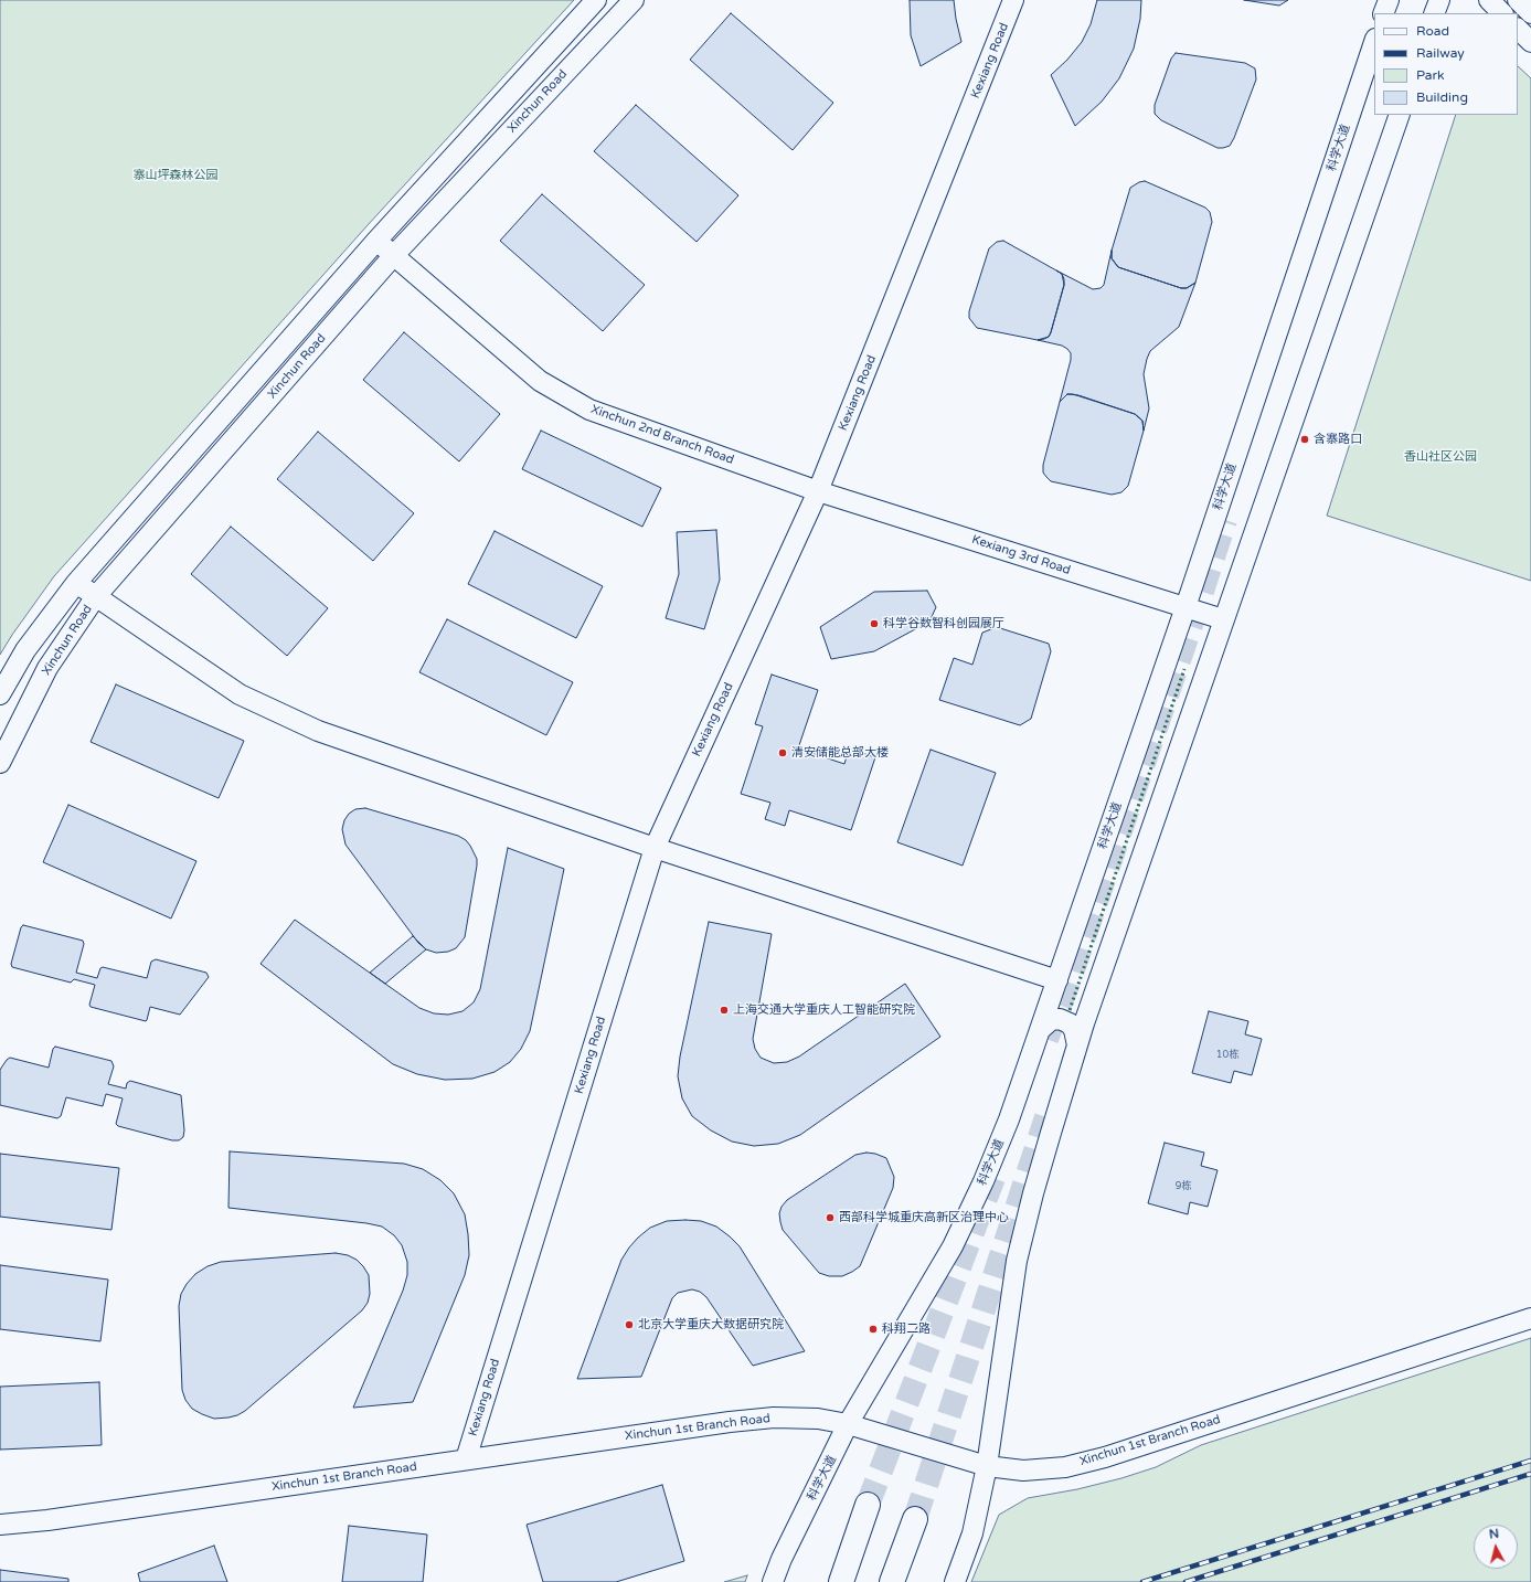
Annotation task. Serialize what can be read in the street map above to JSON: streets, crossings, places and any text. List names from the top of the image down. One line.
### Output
{"streets":{"main road":["Kexiang Road","Xinchun Road","科学大道","Xinchun 2nd Branch Road","Kexiang 3rd Road","Xinchun 1st Branch Road"]},"crossings":[["Kexiang Road","Xinchun 2nd Branch Road"],["Kexiang Road","Kexiang 3rd Road"],["Kexiang Road","Xinchun 1st Branch Road"],["Xinchun Road","Xinchun 2nd Branch Road"],["科学大道","Kexiang 3rd Road"],["科学大道","Xinchun 1st Branch Road"],["Xinchun 2nd Branch Road","Kexiang 3rd Road"]],"parks":["寨山坪森林公园","香山社区公园"],"places":["含寨路口","科学谷数智科创园展厅","清安储能总部大楼","上海交通大学重庆人工智能研究院","西部科学城重庆高新区治理中心","北京大学重庆大数据研究院","科翔二路"],"house_numbers":["10栋","9栋"],"legend":["Road","Railway","Park","Building"],"north":"top"}
